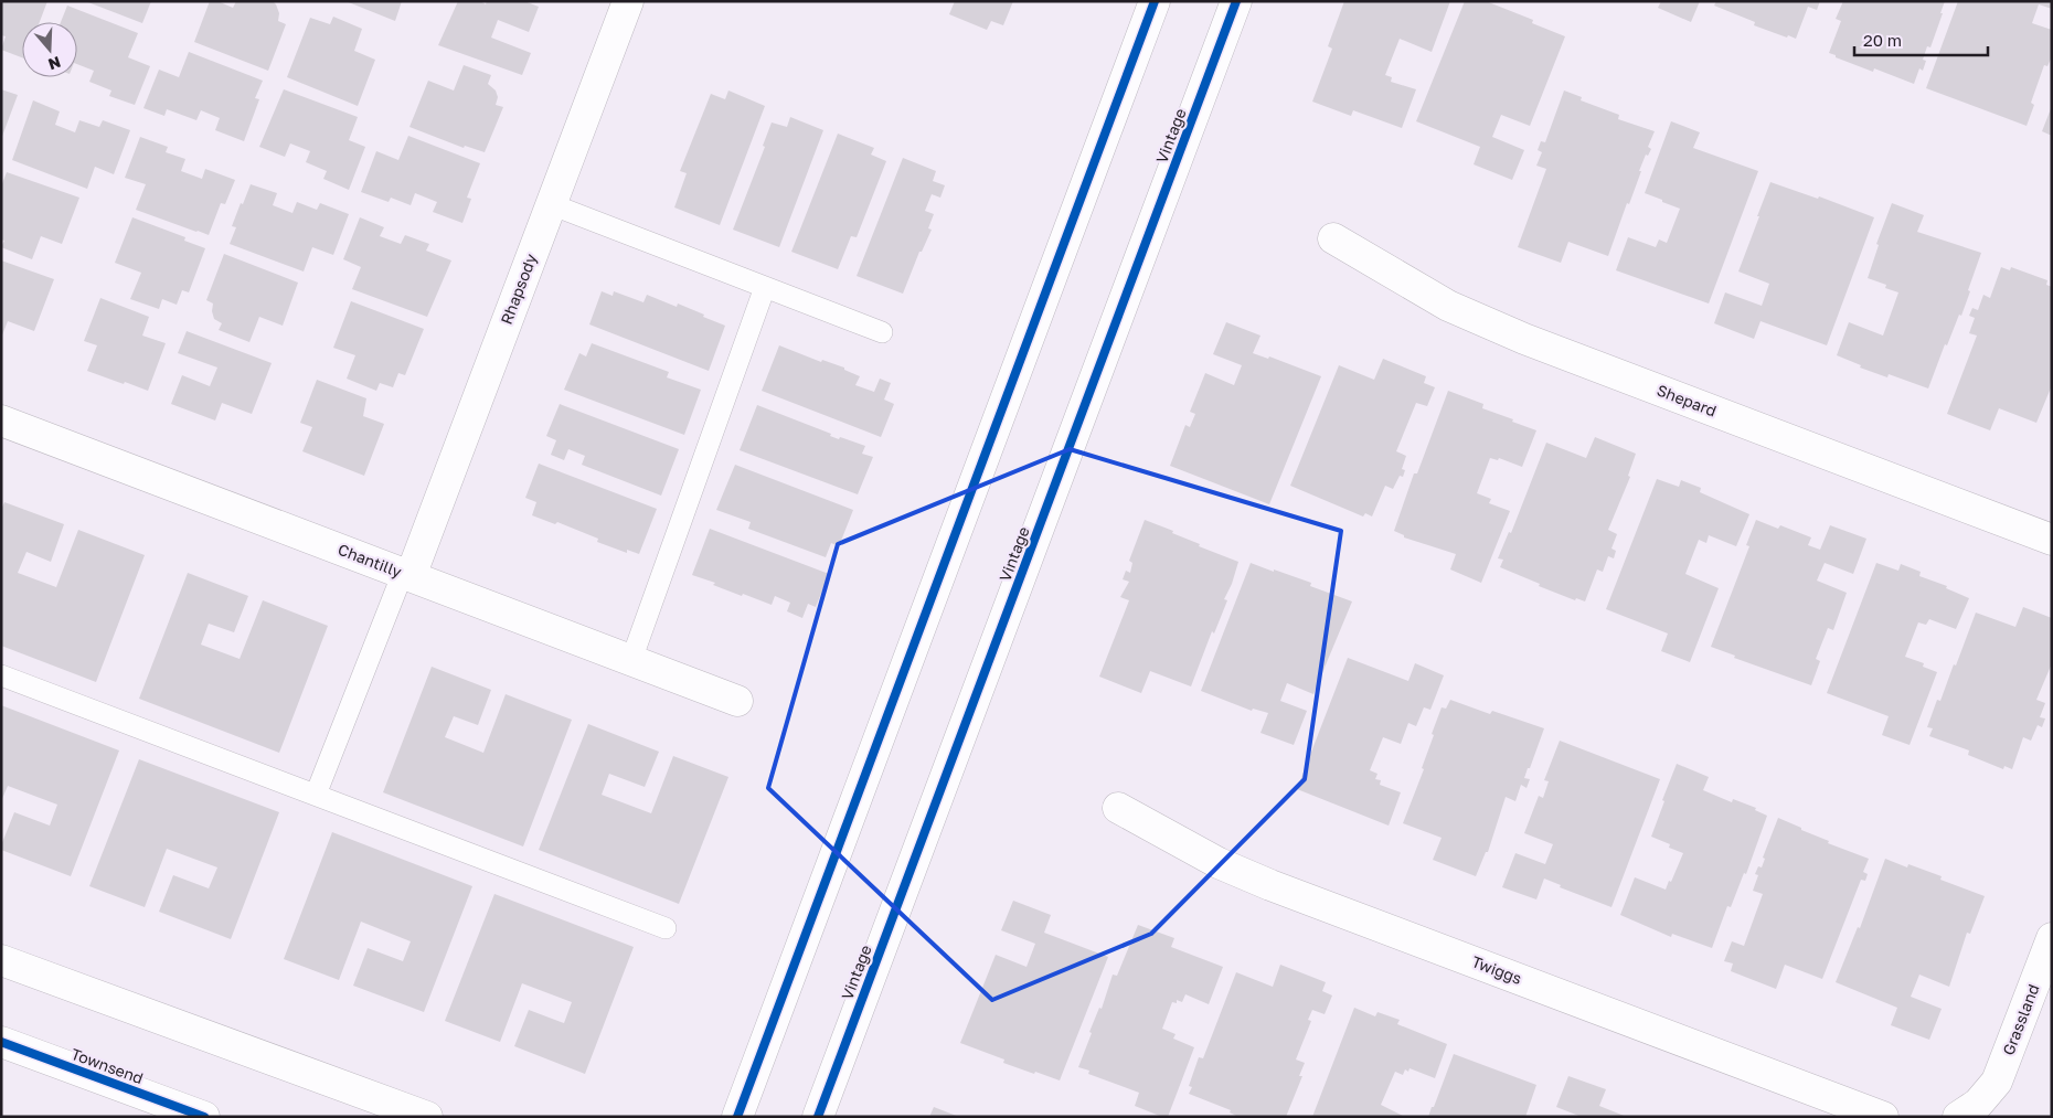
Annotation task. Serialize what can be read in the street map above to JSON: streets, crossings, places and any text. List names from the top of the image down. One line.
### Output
{"streets":{"street":["Vintage","Rhapsody","Shepard","Chantilly","Twiggs","Grassland","Townsend"]},"crossings":[["Rhapsody","Chantilly"]],"scale_bar":"20 m","north":"bottom"}
